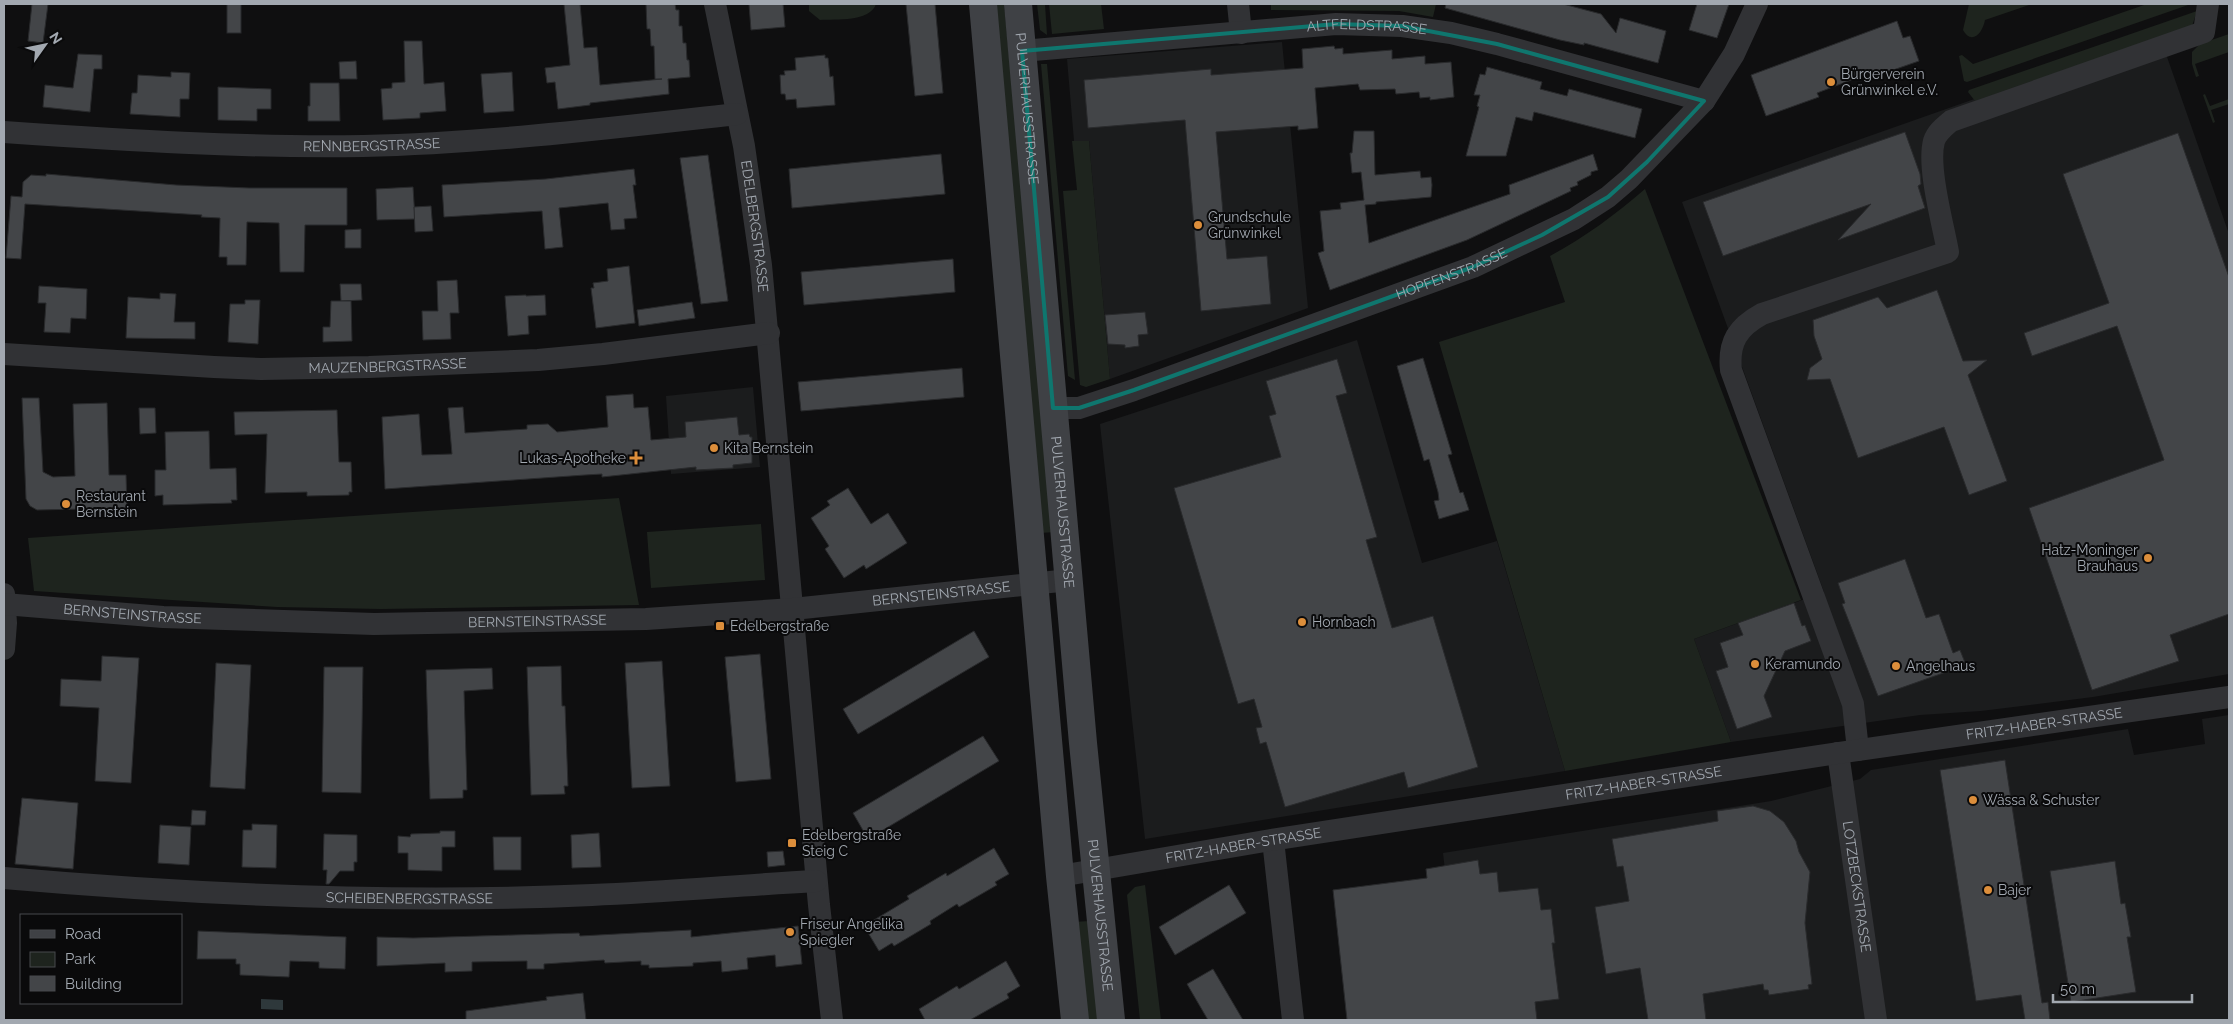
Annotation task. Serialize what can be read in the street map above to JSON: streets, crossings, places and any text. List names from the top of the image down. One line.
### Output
{"streets":{"main road":["PULVERHAUSSTRASSE"],"street":["ALTFELDSTRASSE","RENNBERGSTRASSE","EDELBERGSTRASSE","HOPFENSTRASSE","MAUZENBERGSTRASSE","BERNSTEINSTRASSE","FRITZ-HABER-STRASSE","LOTZBECKSTRASSE","SCHEIBENBERGSTRASSE"]},"crossings":[["ALTFELDSTRASSE","PULVERHAUSSTRASSE"],["ALTFELDSTRASSE","HOPFENSTRASSE"],["PULVERHAUSSTRASSE","HOPFENSTRASSE"],["PULVERHAUSSTRASSE","BERNSTEINSTRASSE"],["PULVERHAUSSTRASSE","FRITZ-HABER-STRASSE"],["RENNBERGSTRASSE","EDELBERGSTRASSE"],["EDELBERGSTRASSE","MAUZENBERGSTRASSE"],["EDELBERGSTRASSE","BERNSTEINSTRASSE"],["EDELBERGSTRASSE","SCHEIBENBERGSTRASSE"],["FRITZ-HABER-STRASSE","LOTZBECKSTRASSE"]],"places":{"other":["Bürgerverein Grünwinkel e.V.","Grundschule Grünwinkel","Kita Bernstein","Restaurant Bernstein","Hatz-Moninger Brauhaus","Hornbach","Keramundo","Angelhaus","Wässa & Schuster","Bajer","Friseur Angelika Spiegler"],"health":["Lukas-Apotheke"],"transit":["Edelbergstraße","Edelbergstraße Steig C"]},"legend":["Road","Park","Building"],"scale_bar":"50 m","north":"top right"}
